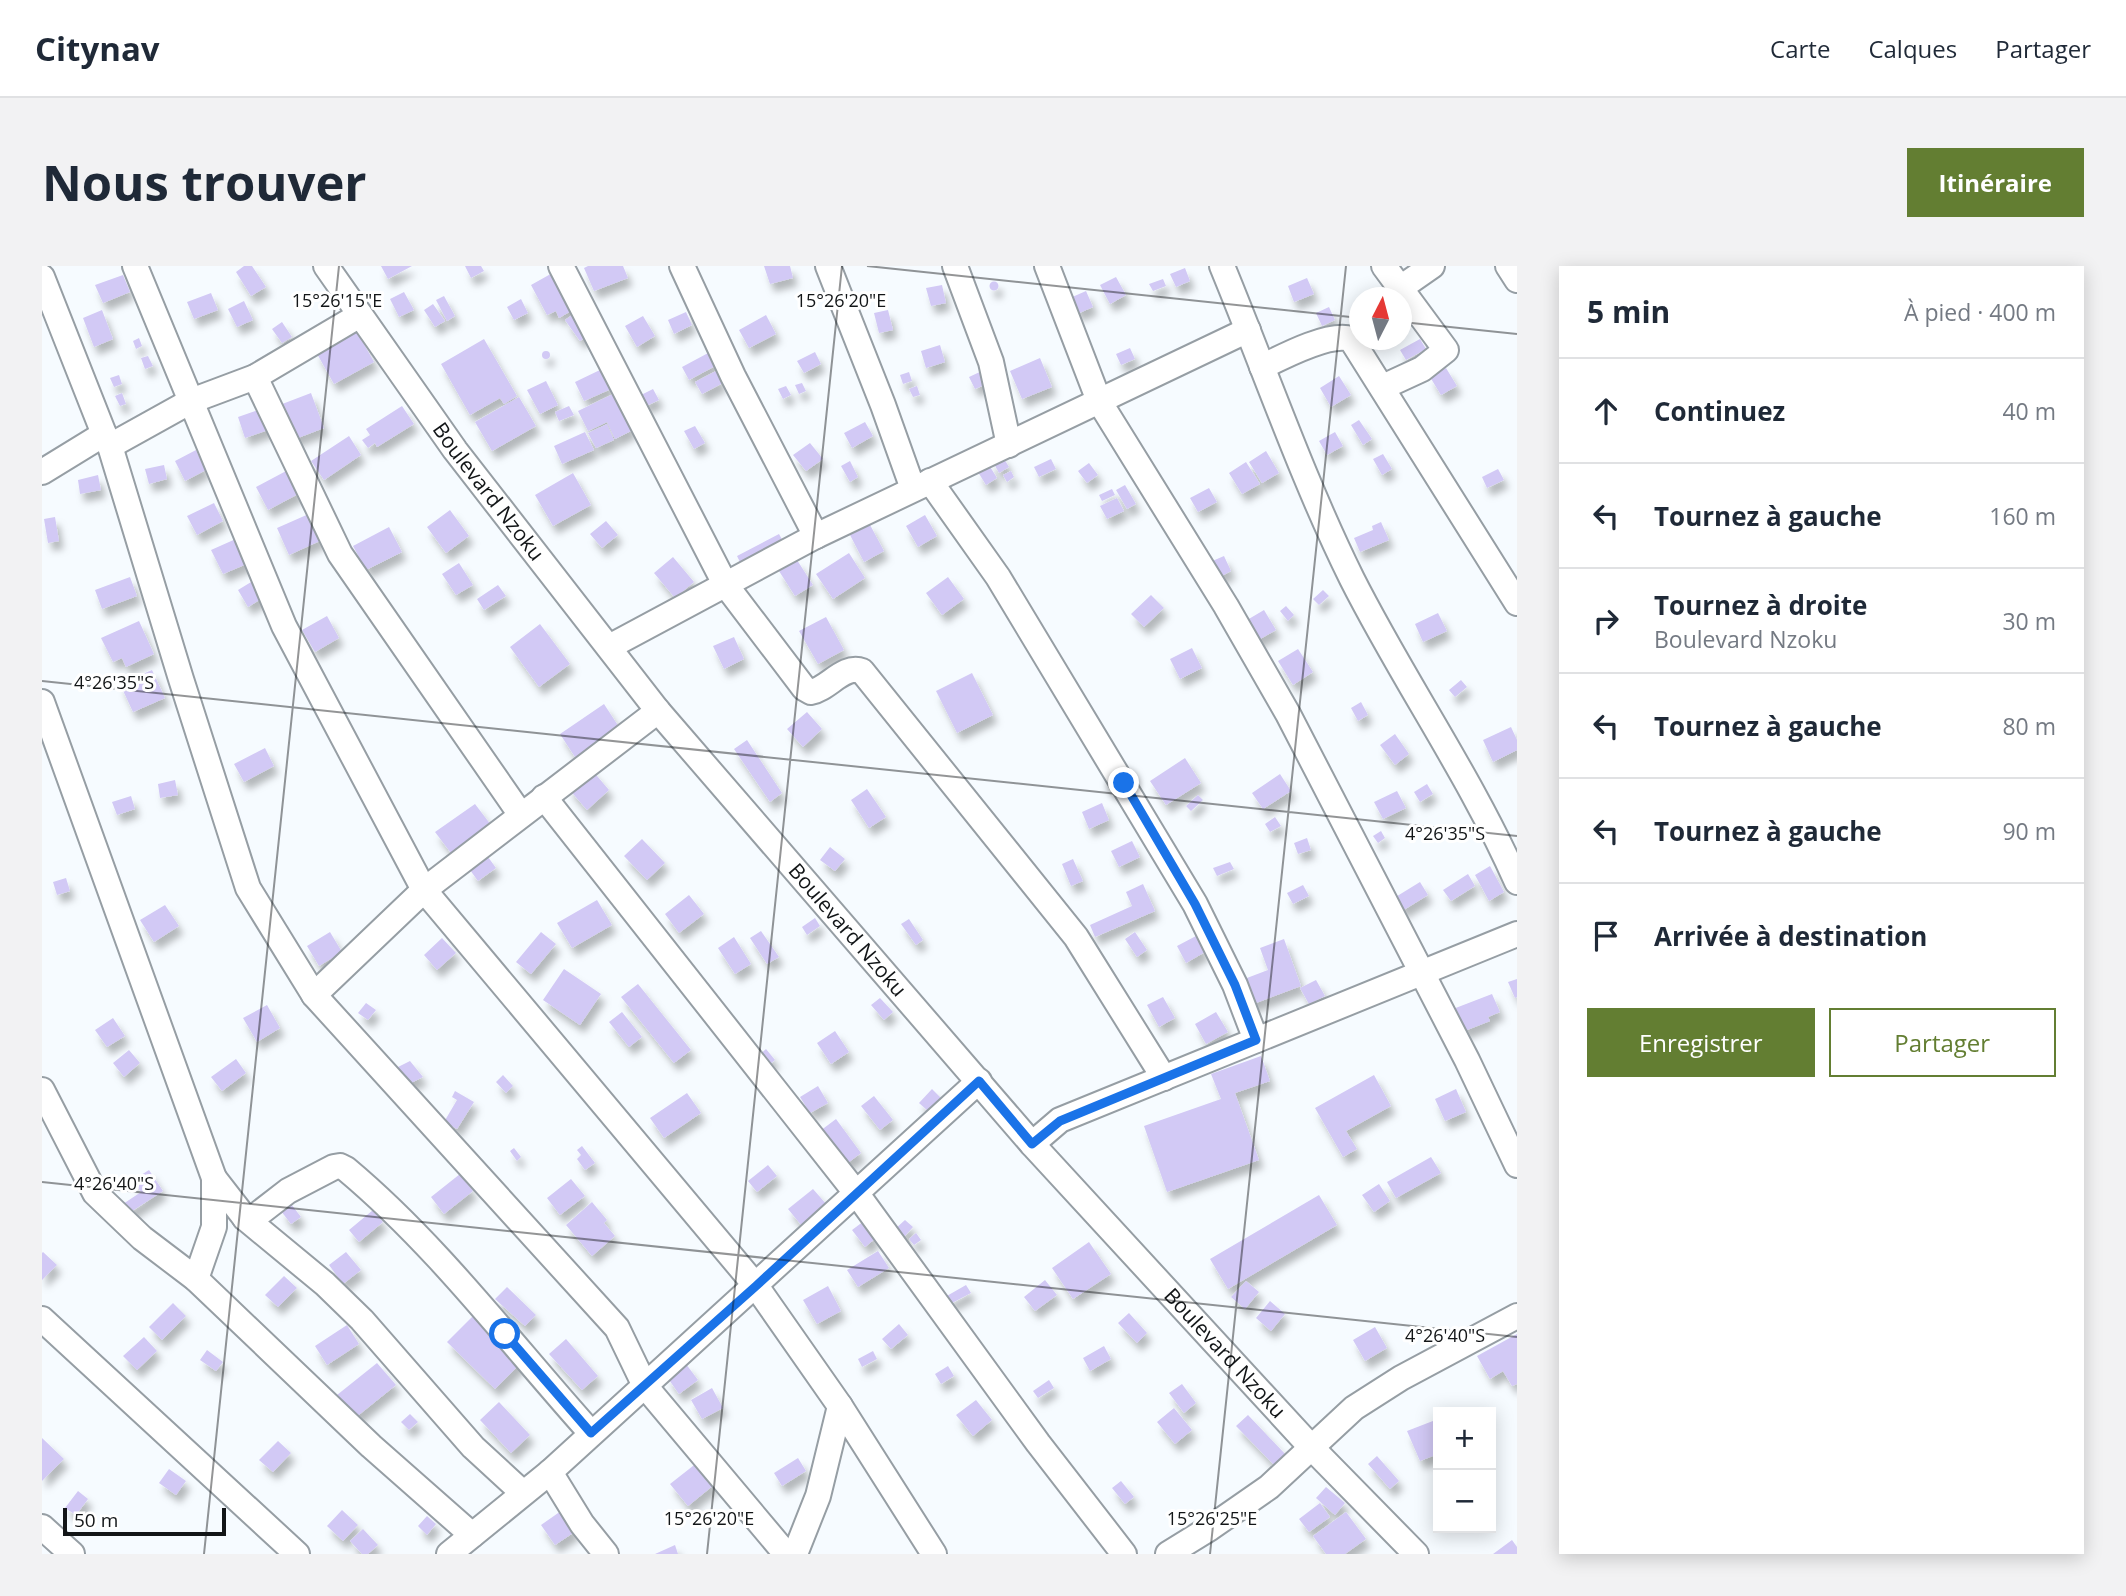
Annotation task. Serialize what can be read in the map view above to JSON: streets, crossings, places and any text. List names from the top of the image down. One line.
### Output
{"streets":{"street":["Boulevard Nzoku"]},"scale_bar":"50 m","north":"top","page":{"header":"Citynav","nav":["Carte","Calques","Partager"],"buttons":["Itinéraire",["Enregistrer","Partager"]],"title":"Nous trouver","heading":["5 min","À pied · 400 m"],"list":[["Continuez","40 m"],["Tournez à gauche","160 m"],["Tournez à droite","Boulevard Nzoku","30 m"],["Tournez à gauche","80 m"],["Tournez à gauche","90 m"],"Arrivée à destination"],"map_buttons":["+","−"],"scale":"50 m"},"coordinates":["15°26'15\"E","15°26'20\"E","4°26'35\"S","4°26'40\"S","15°26'25\"E"]}
